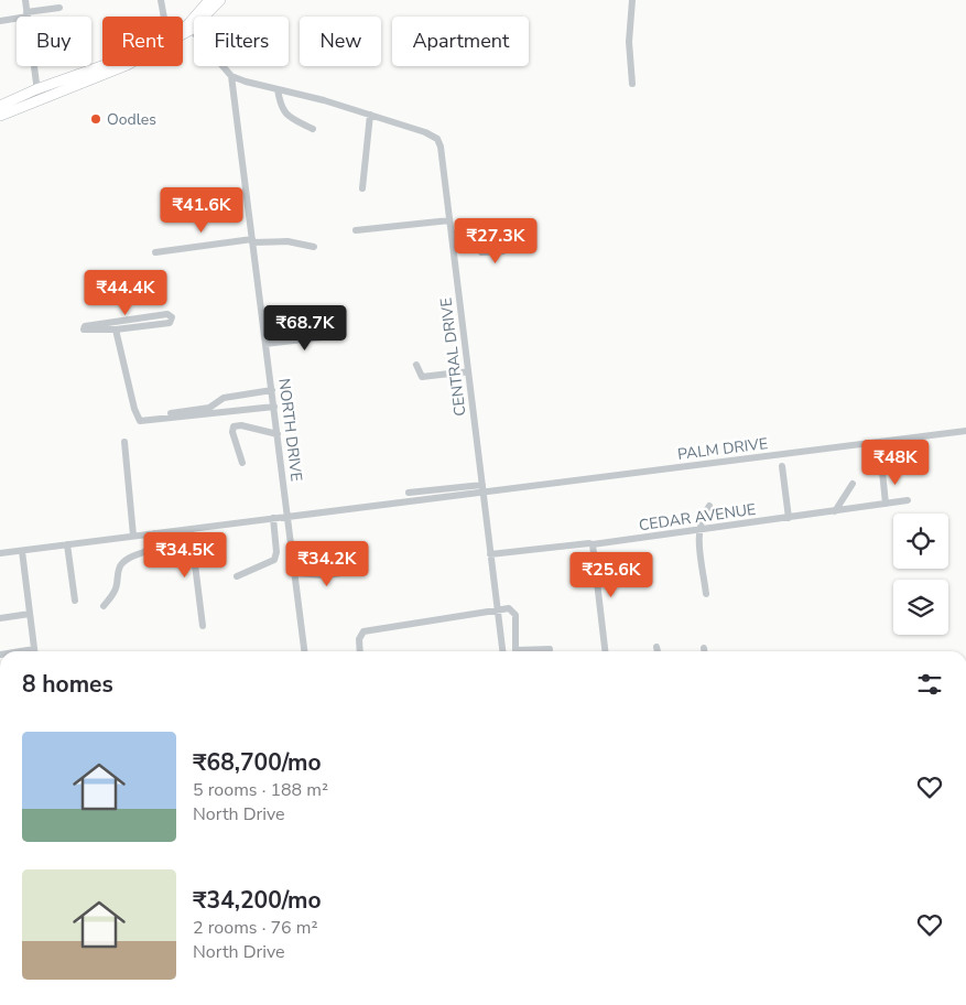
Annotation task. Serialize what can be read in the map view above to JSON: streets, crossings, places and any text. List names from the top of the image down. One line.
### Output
{"streets":{"street":["CENTRAL DRIVE","NORTH DRIVE","PALM DRIVE","CEDAR AVENUE"]},"crossings":[["CENTRAL DRIVE","NORTH DRIVE"],["CENTRAL DRIVE","PALM DRIVE"],["CENTRAL DRIVE","CEDAR AVENUE"]],"places":["Oodles"],"page":{"chip":["Buy","Rent","Filters","New","Apartment"],"price":["₹41.6K","₹27.3K","₹44.4K","₹68.7K","₹48K","₹34.5K","₹34.2K","₹25.6K"],"heading":"8 homes","list":[{"name":"₹68,700/mo","note":"5 rooms · 188 m² · North Drive"},{"name":"₹34,200/mo","note":"2 rooms · 76 m² · North Drive"}]}}
